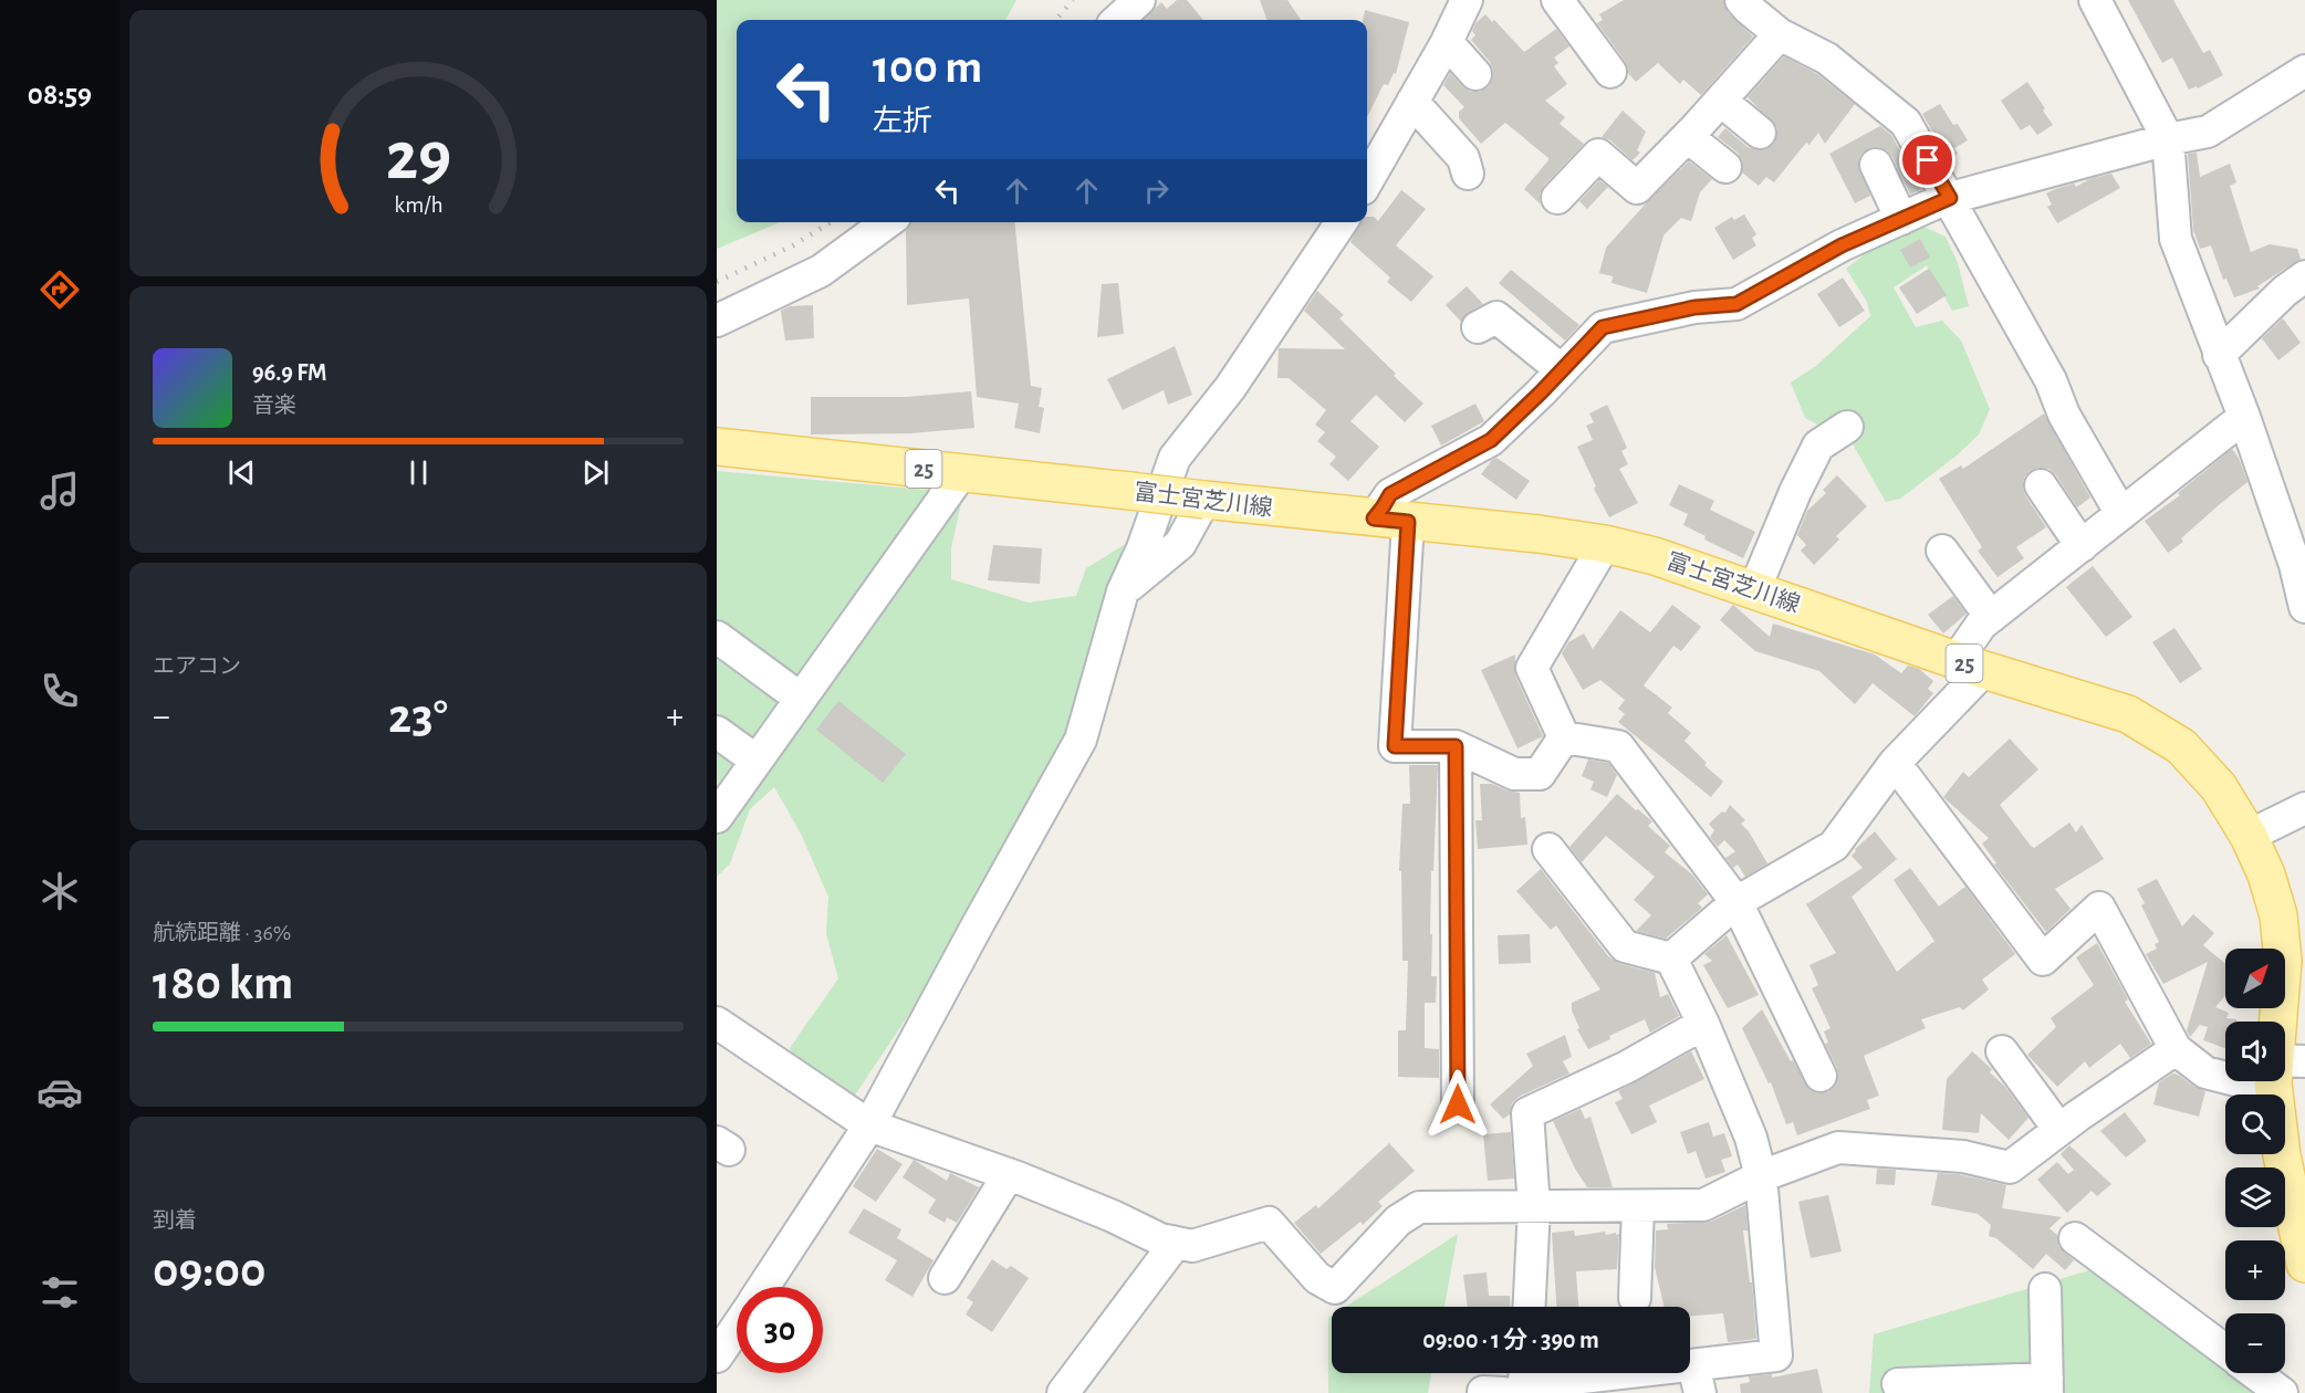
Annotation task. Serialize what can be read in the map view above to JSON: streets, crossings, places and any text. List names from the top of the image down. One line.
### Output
{"streets":{"main road":["25","富士宮芝川線"]},"north":"top right","page":{"tabs":"08:59","turn":["100 m","左折"],"song":["96.9 FM","音楽"],"tile":["エアコン",["航続距離 · 36%","180 km"],["到着","09:00"]],"heat":["−","23°","+"],"map_buttons":["+","−"],"limit":"30","trip":"09:00 · 1 分 · 390 m","gauge":["29","km/h"]}}
